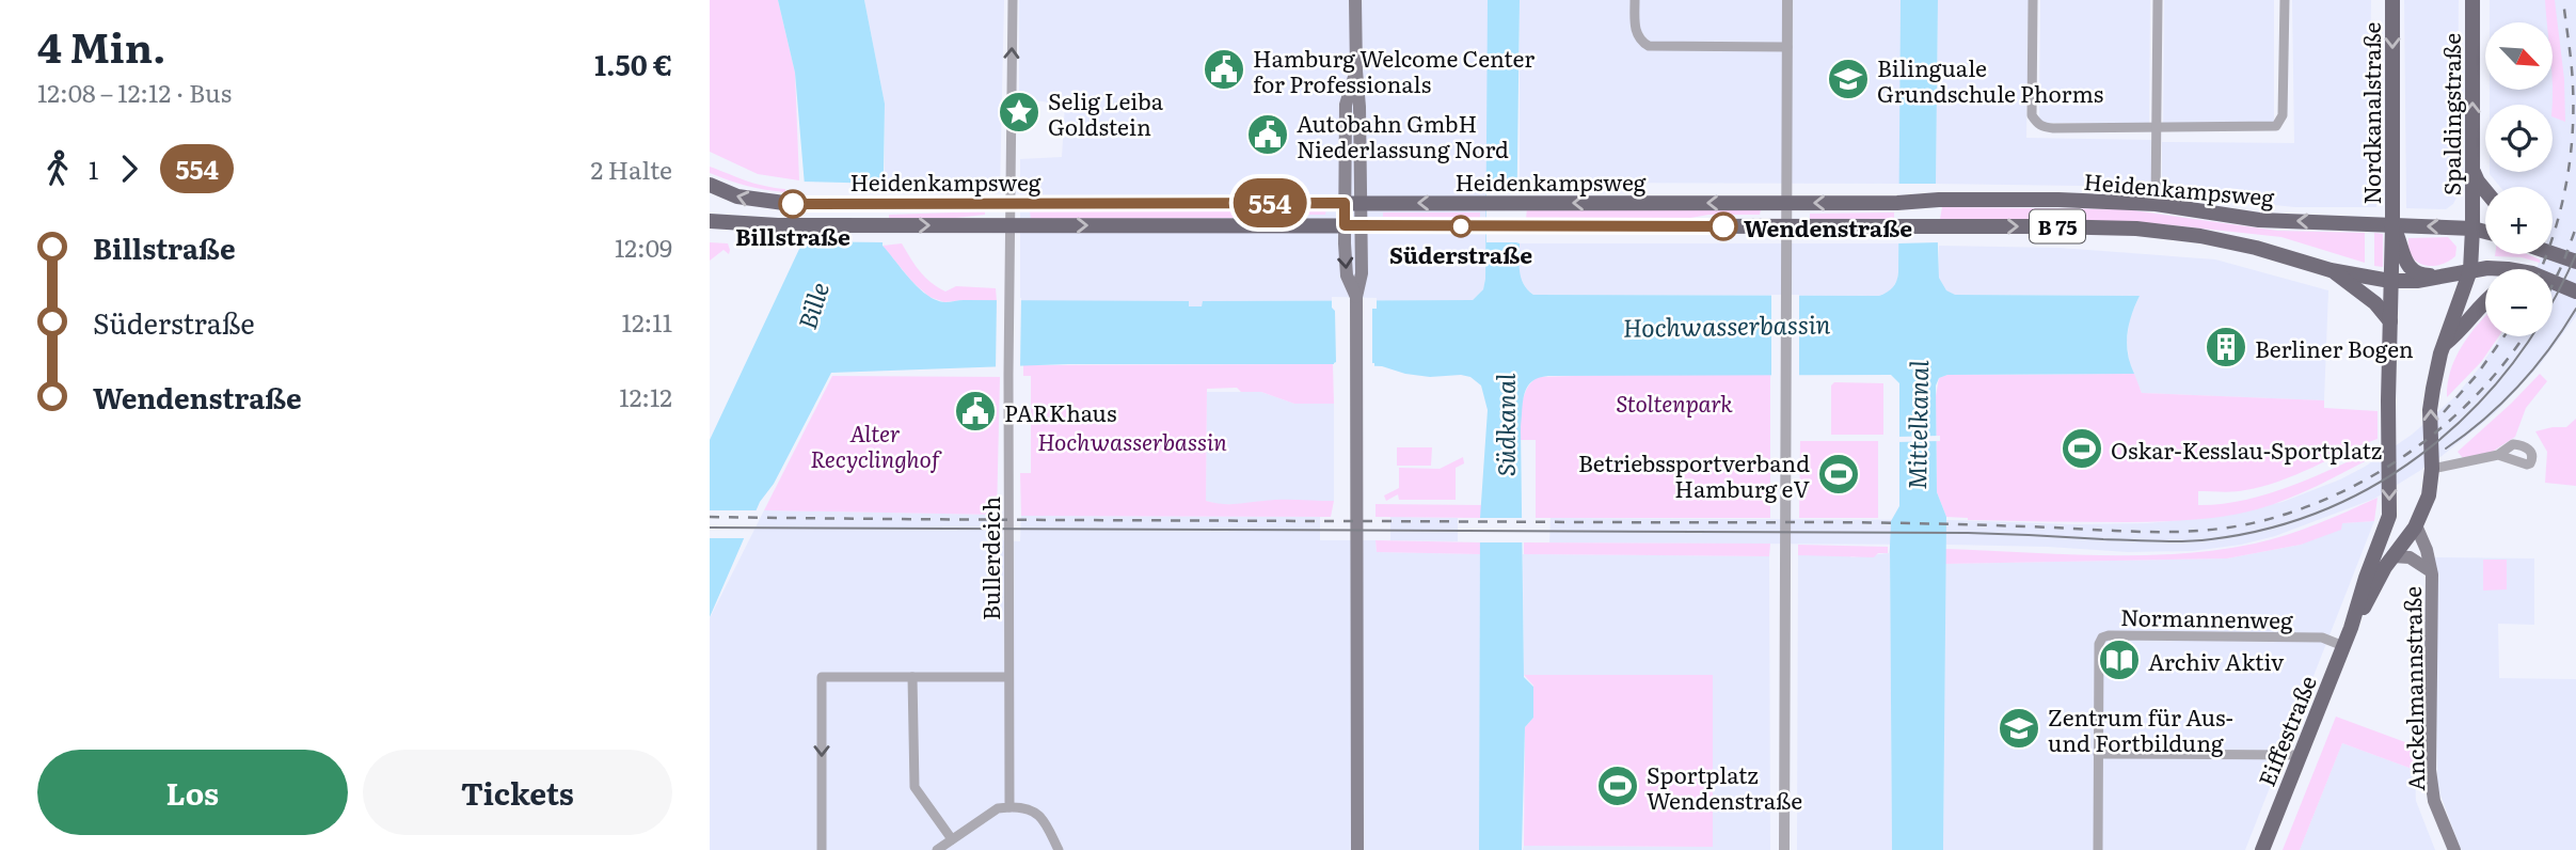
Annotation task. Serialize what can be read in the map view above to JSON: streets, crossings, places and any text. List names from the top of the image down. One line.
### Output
{"streets":{"main road":["Nordkanalstraße","Spaldingstraße","Heidenkampsweg","B 75","Anckelmannstraße","Eiffestraße"],"street":["Bullerdeich","Normannenweg"]},"crossings":[["Nordkanalstraße","Heidenkampsweg"],["Nordkanalstraße","B 75"],["Nordkanalstraße","Eiffestraße"],["Spaldingstraße","B 75"],["Spaldingstraße","Eiffestraße"],["Heidenkampsweg","B 75"],["Heidenkampsweg","Bullerdeich"],["Normannenweg","Eiffestraße"],["Anckelmannstraße","Eiffestraße"]],"one_way":["Nordkanalstraße","Spaldingstraße"],"water":["Bille","Hochwasserbassin","Südkanal","Mittelkanal"],"parks":["Stoltenpark","Alter Recyclinghof","Hochwasserbassin"],"places":{"public building":["Hamburg Welcome Center for Professionals","Autobahn GmbH Niederlassung Nord","PARKhaus"],"school or university":["Bilinguale Grundschule Phorms","Zentrum für Aus- und Fortbildung"],"place":["Selig Leiba Goldstein"],"other":["Billstraße","Süderstraße","Wendenstraße"],"building":["Berliner Bogen"],"sports":["Oskar-Kesslau-Sportplatz","Betriebssportverband Hamburg eV","Sportplatz Wendenstraße"],"library":["Archiv Aktiv"]},"lines":["bus line 554"],"north":"bottom right","page":{"heading":["4 Min.","12:08 – 12:12 · Bus","1.50 €"],"on_map":"554","map_buttons":["+","−"],"legs":["1","554","2 Halte"],"list":[{"name":"Billstraße","value":"12:09"},{"name":"Süderstraße","value":"12:11"},{"name":"Wendenstraße","value":"12:12"}],"buttons":["Los","Tickets"]}}
